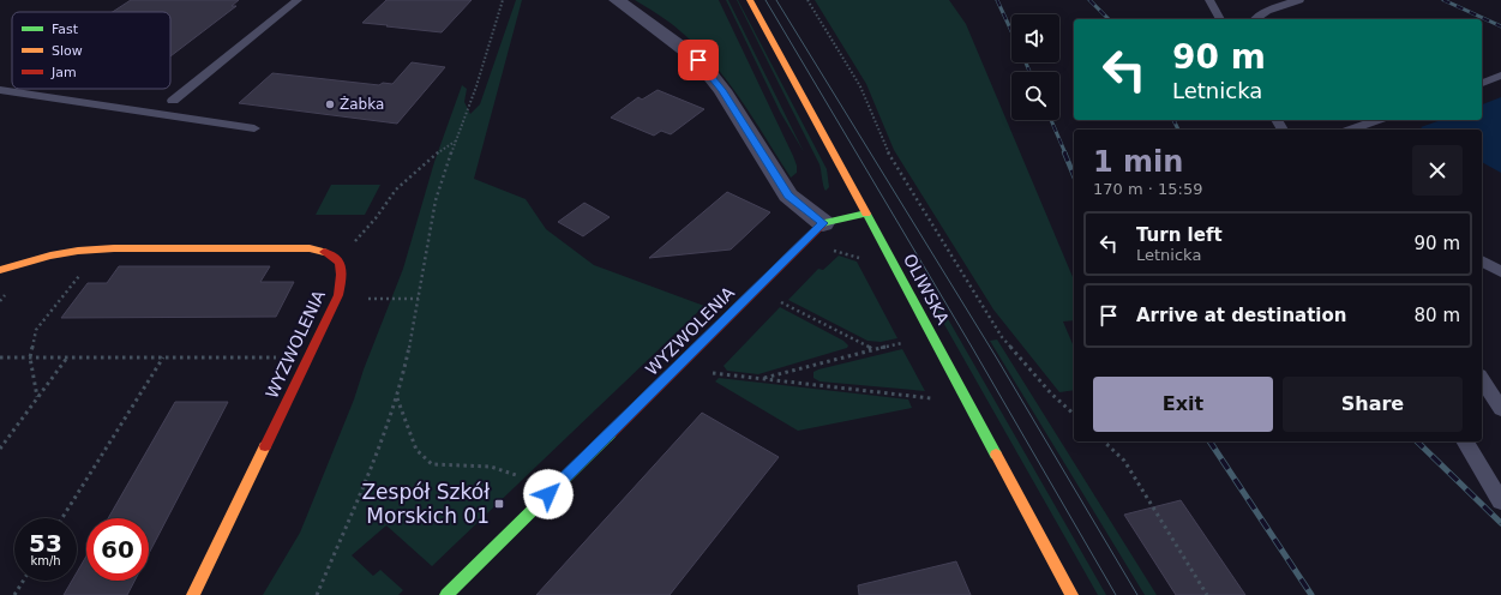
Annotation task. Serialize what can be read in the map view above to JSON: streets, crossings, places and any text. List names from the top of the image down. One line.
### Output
{"streets":{"street":["OLIWSKA","WYZWOLENIA"]},"places":{"other":["Żabka"],"transit":["Zespół Szkół Morskich 01"]},"legend":["Fast","Slow","Jam"],"page":{"turn":["90 m","Letnicka"],"heading":["1 min","170 m · 15:59"],"list":[{"name":"Turn left","note":"Letnicka","value":"90 m"},{"name":"Arrive at destination","value":"80 m"}],"buttons":["Exit","Share"],"speed":"53 km/h","limit":"60"}}
